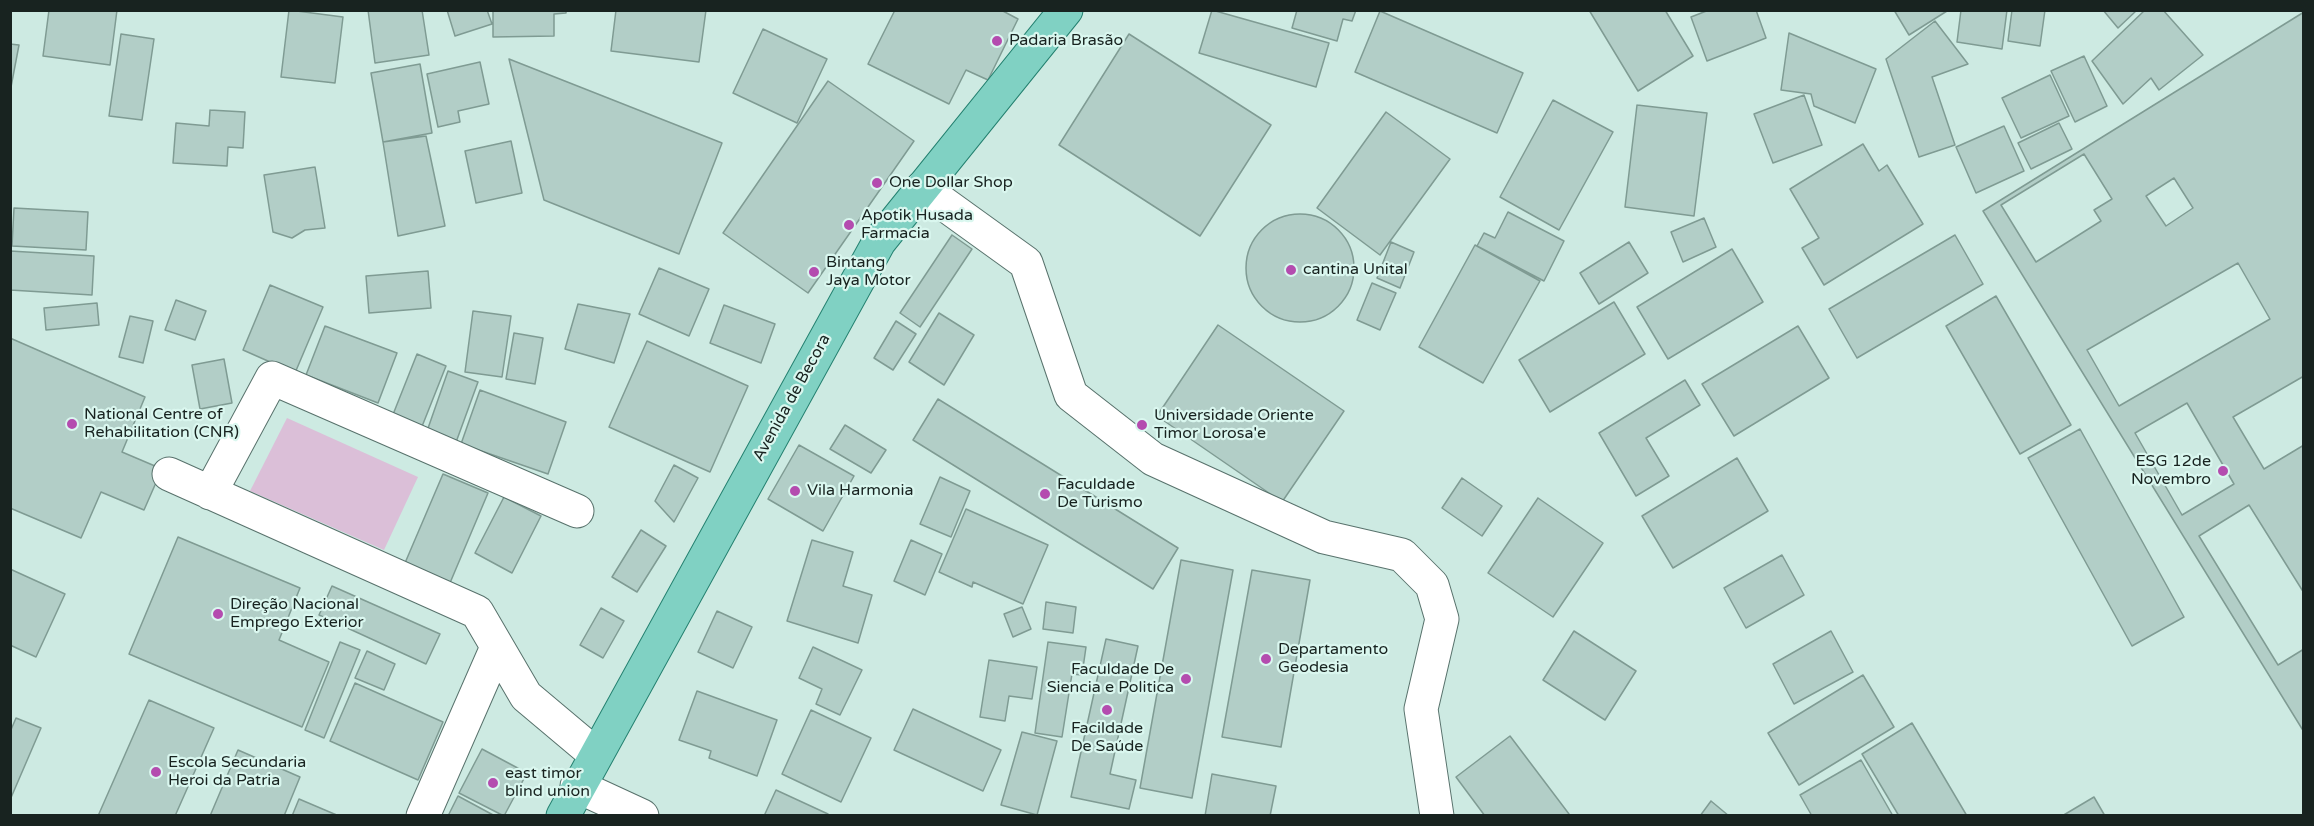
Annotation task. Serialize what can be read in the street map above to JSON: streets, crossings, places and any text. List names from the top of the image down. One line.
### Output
{"streets":{"main road":["Avenida de Becora"]},"places":["Padaria Brasão","One Dollar Shop","Apotik Husada Farmacia","cantina Unital","Bintang Jaya Motor","National Centre of Rehabilitation (CNR)","Universidade Oriente Timor Lorosa'e","ESG 12de Novembro","Vila Harmonia","Faculdade De Turismo","Direção Nacional Emprego Exterior","Departamento Geodesia","Faculdade De Siencia e Politica","Facildade De Saúde","Escola Secundaria Heroi da Patria","east timor blind union"]}
